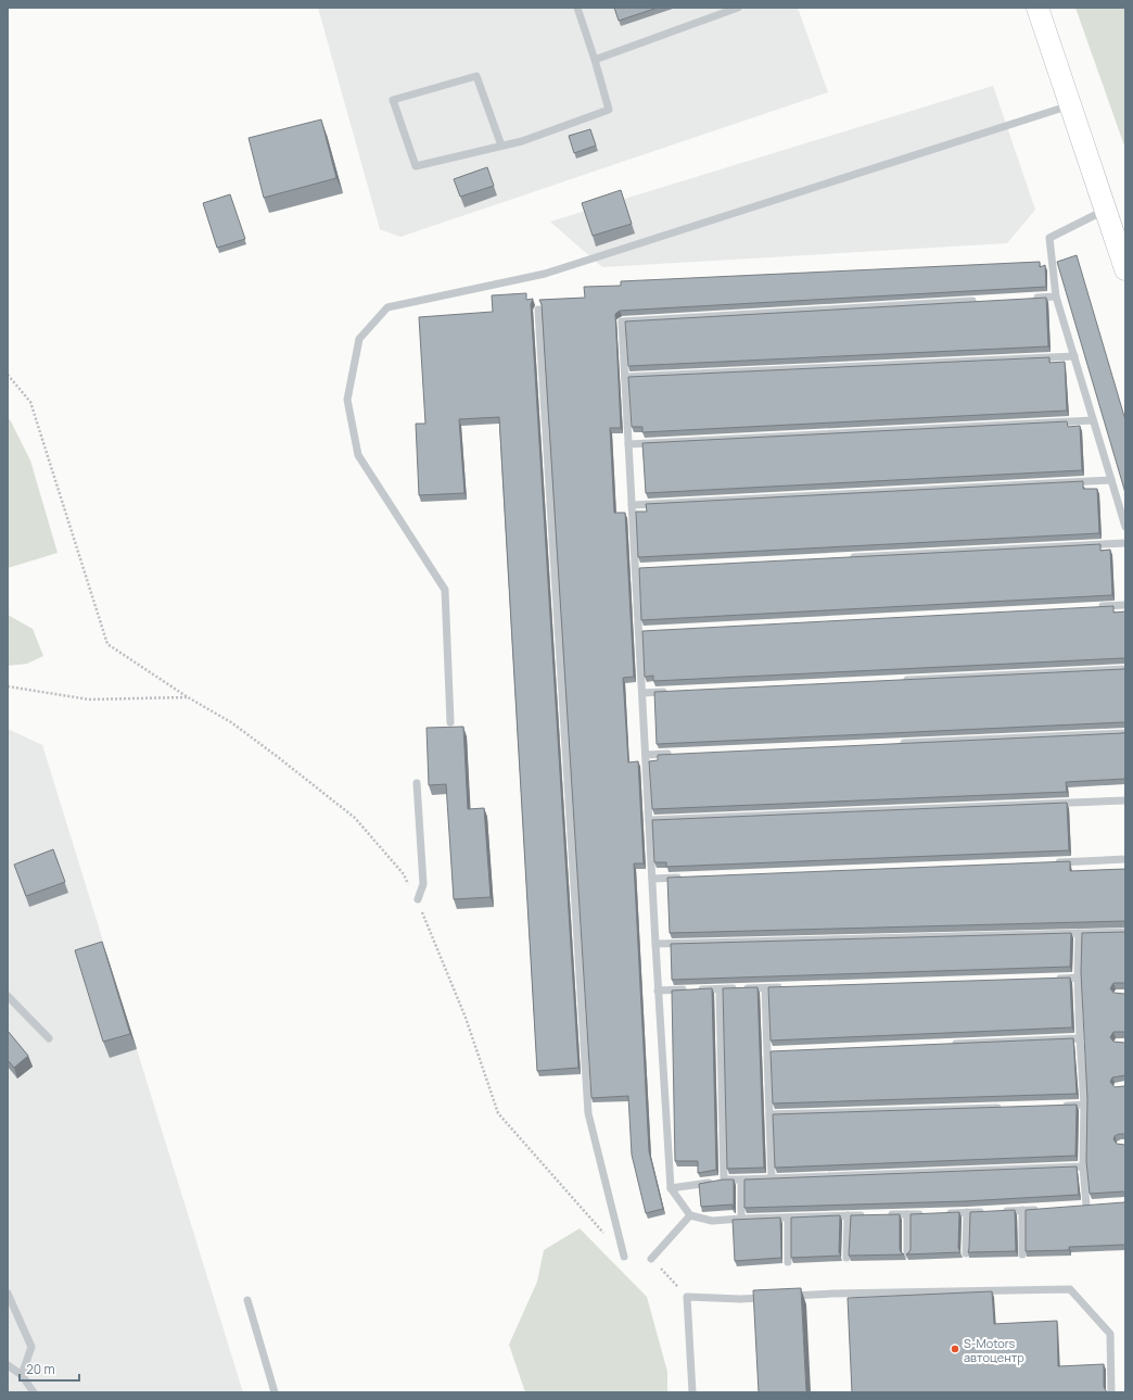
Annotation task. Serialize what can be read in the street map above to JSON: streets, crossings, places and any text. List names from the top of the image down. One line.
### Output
{"places":["S-Motors автоцентр"],"scale_bar":"20 m"}
